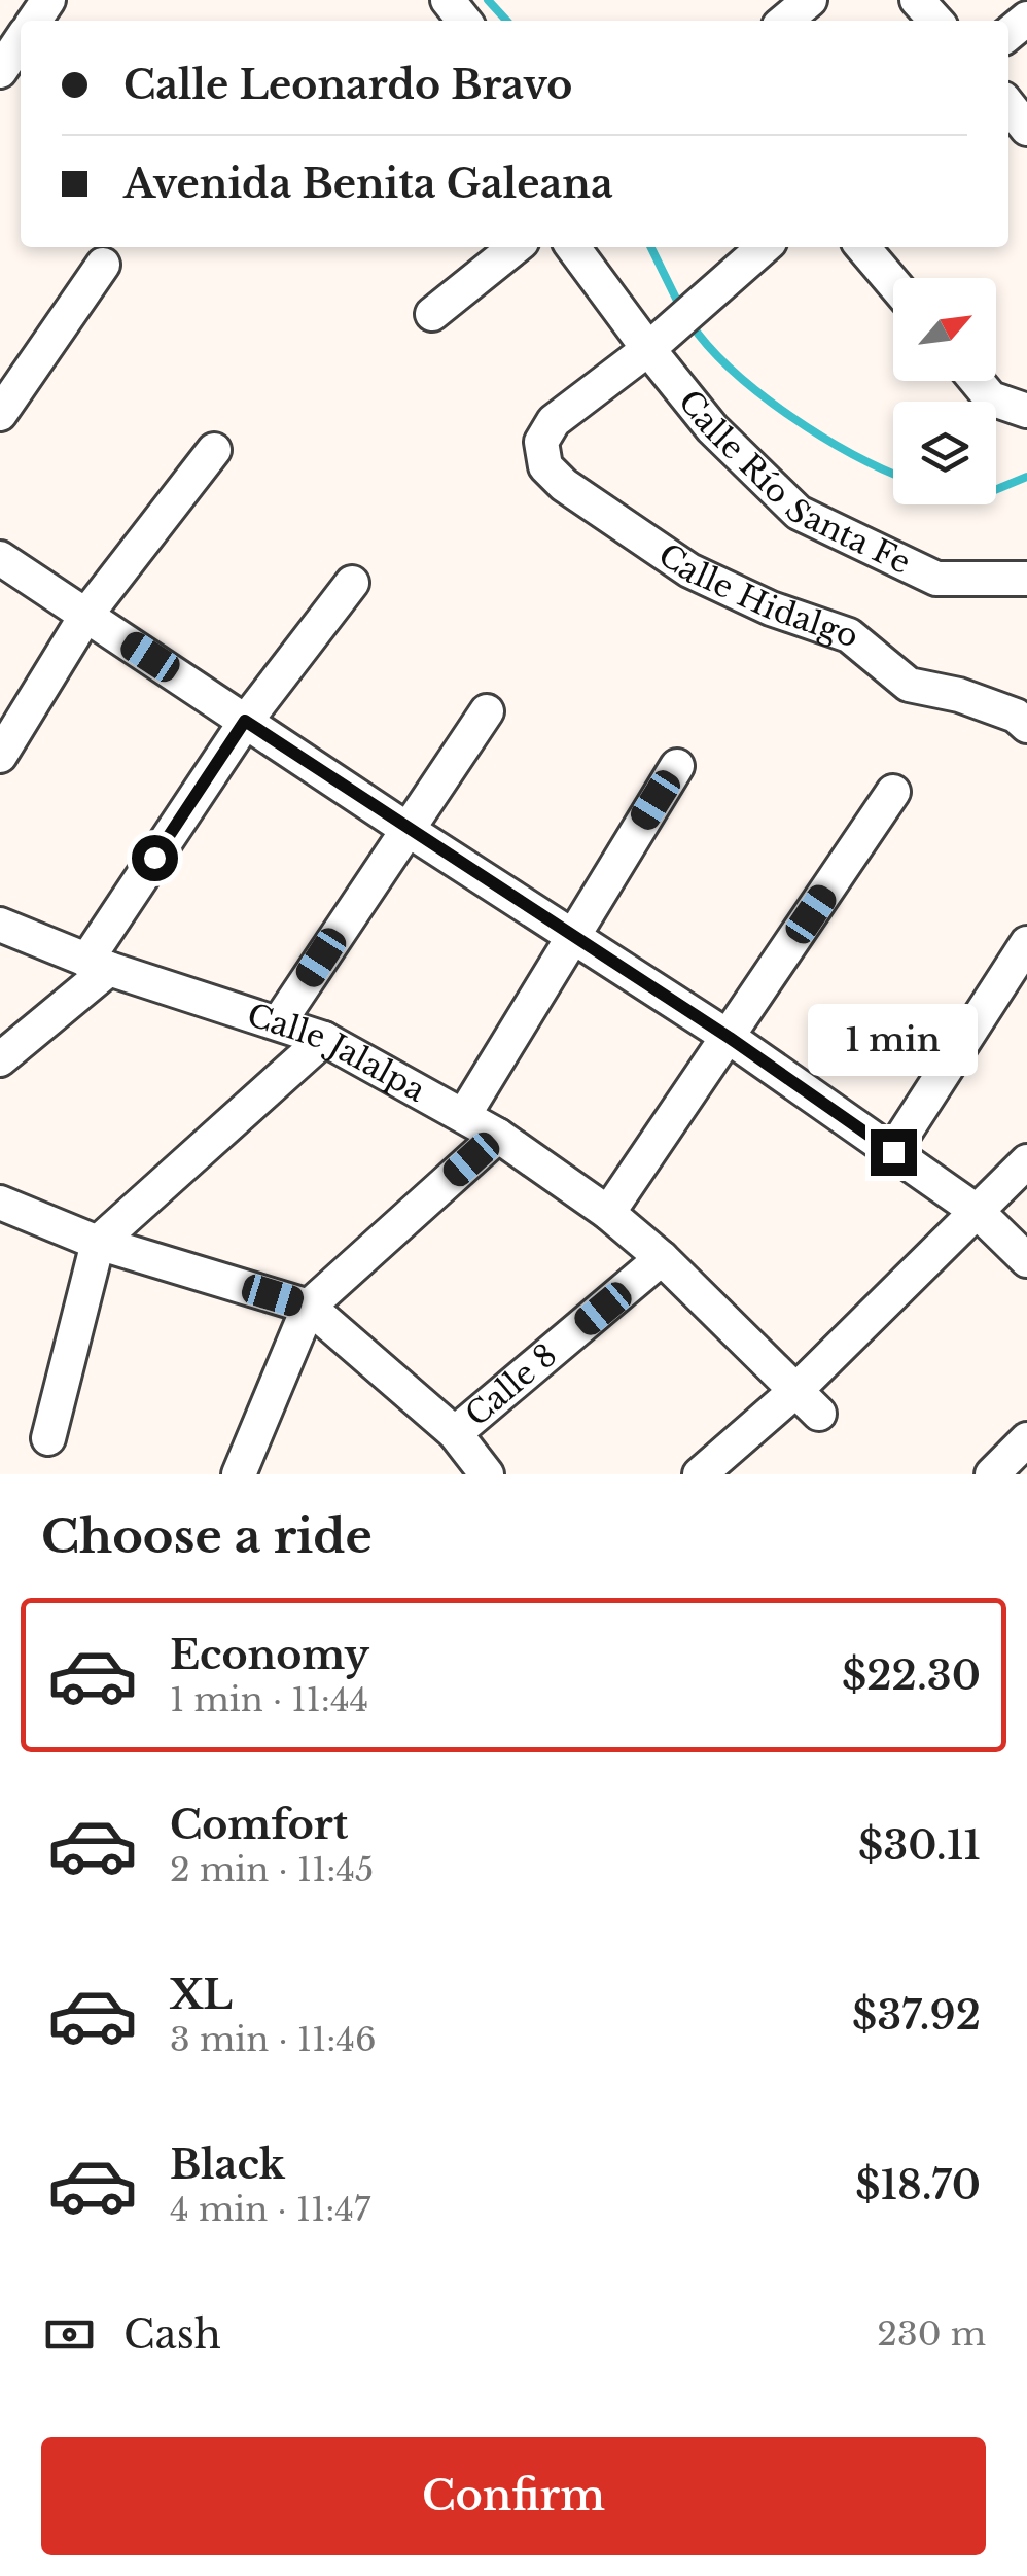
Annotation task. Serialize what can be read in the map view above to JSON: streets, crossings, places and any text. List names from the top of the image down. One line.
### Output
{"streets":{"street":["Calle Río Santa Fe","Calle Hidalgo","Calle Jalalpa","Calle 8"]},"crossings":[["Calle Río Santa Fe","Calle Hidalgo"],["Calle Jalalpa","Calle 8"]],"north":"top right","page":{"banner":["Calle Leonardo Bravo","Avenida Benita Galeana"],"bubble":"1 min","heading":"Choose a ride","list":[{"name":"Economy","note":"1 min · 11:44","value":"$22.30"},{"name":"Comfort","note":"2 min · 11:45","value":"$30.11"},{"name":"XL","note":"3 min · 11:46","value":"$37.92"},{"name":"Black","note":"4 min · 11:47","value":"$18.70"}],"pay":["Cash","230 m"],"buttons":"Confirm"}}
